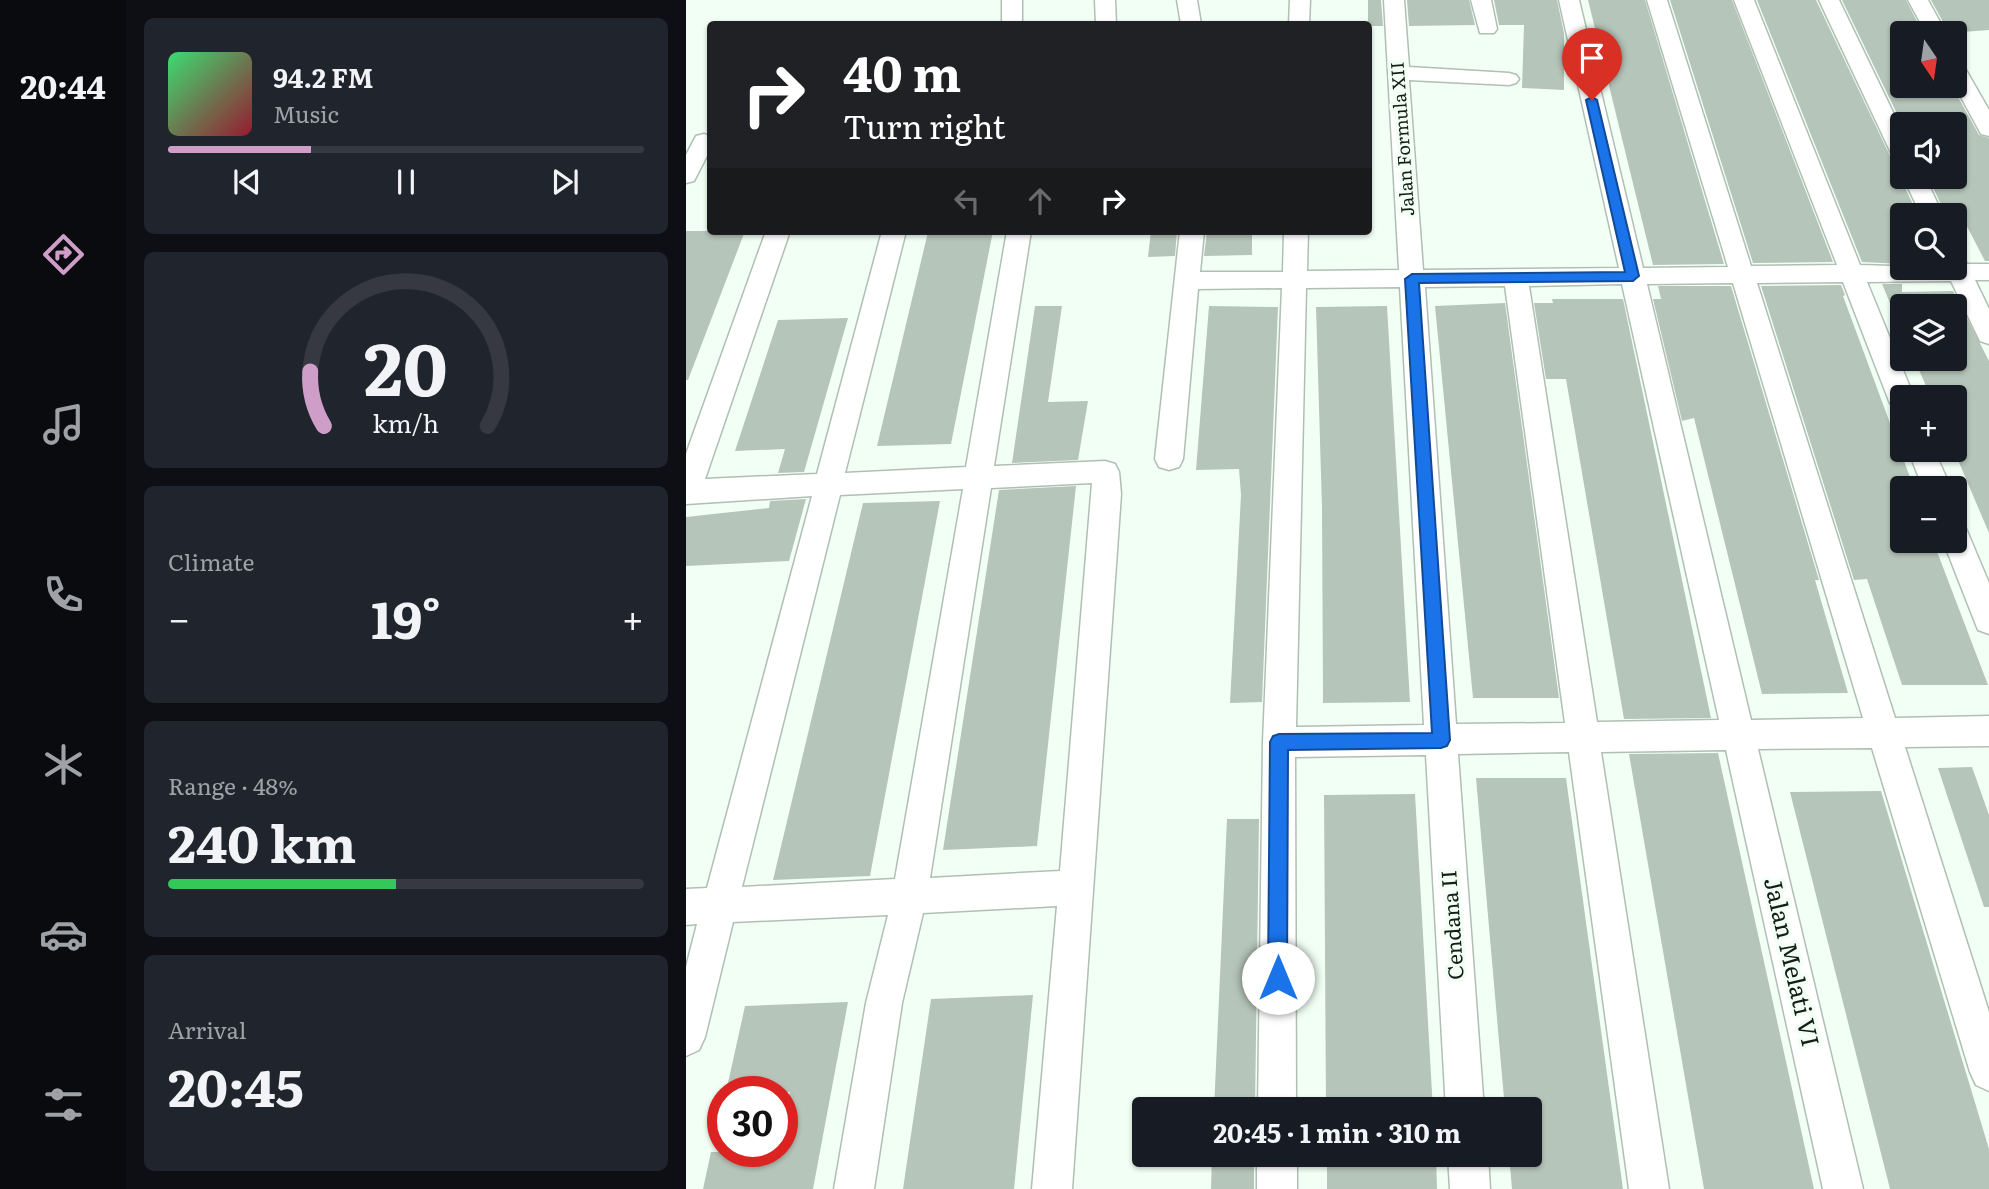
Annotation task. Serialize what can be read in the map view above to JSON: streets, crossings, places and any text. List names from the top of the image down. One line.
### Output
{"streets":{"street":["Jalan Formula XII","Cendana II","Jalan Melati VI"]},"crossings":[["Jalan Formula XII","Cendana II"]],"north":"bottom","page":{"tabs":"20:44","map_buttons":["+","−"],"turn":["40 m","Turn right"],"song":["94.2 FM","Music"],"tile":["Climate",["Range · 48%","240 km"],["Arrival","20:45"]],"heat":["−","19°","+"],"limit":"30","trip":"20:45 · 1 min · 310 m","gauge":["20","km/h"]}}
